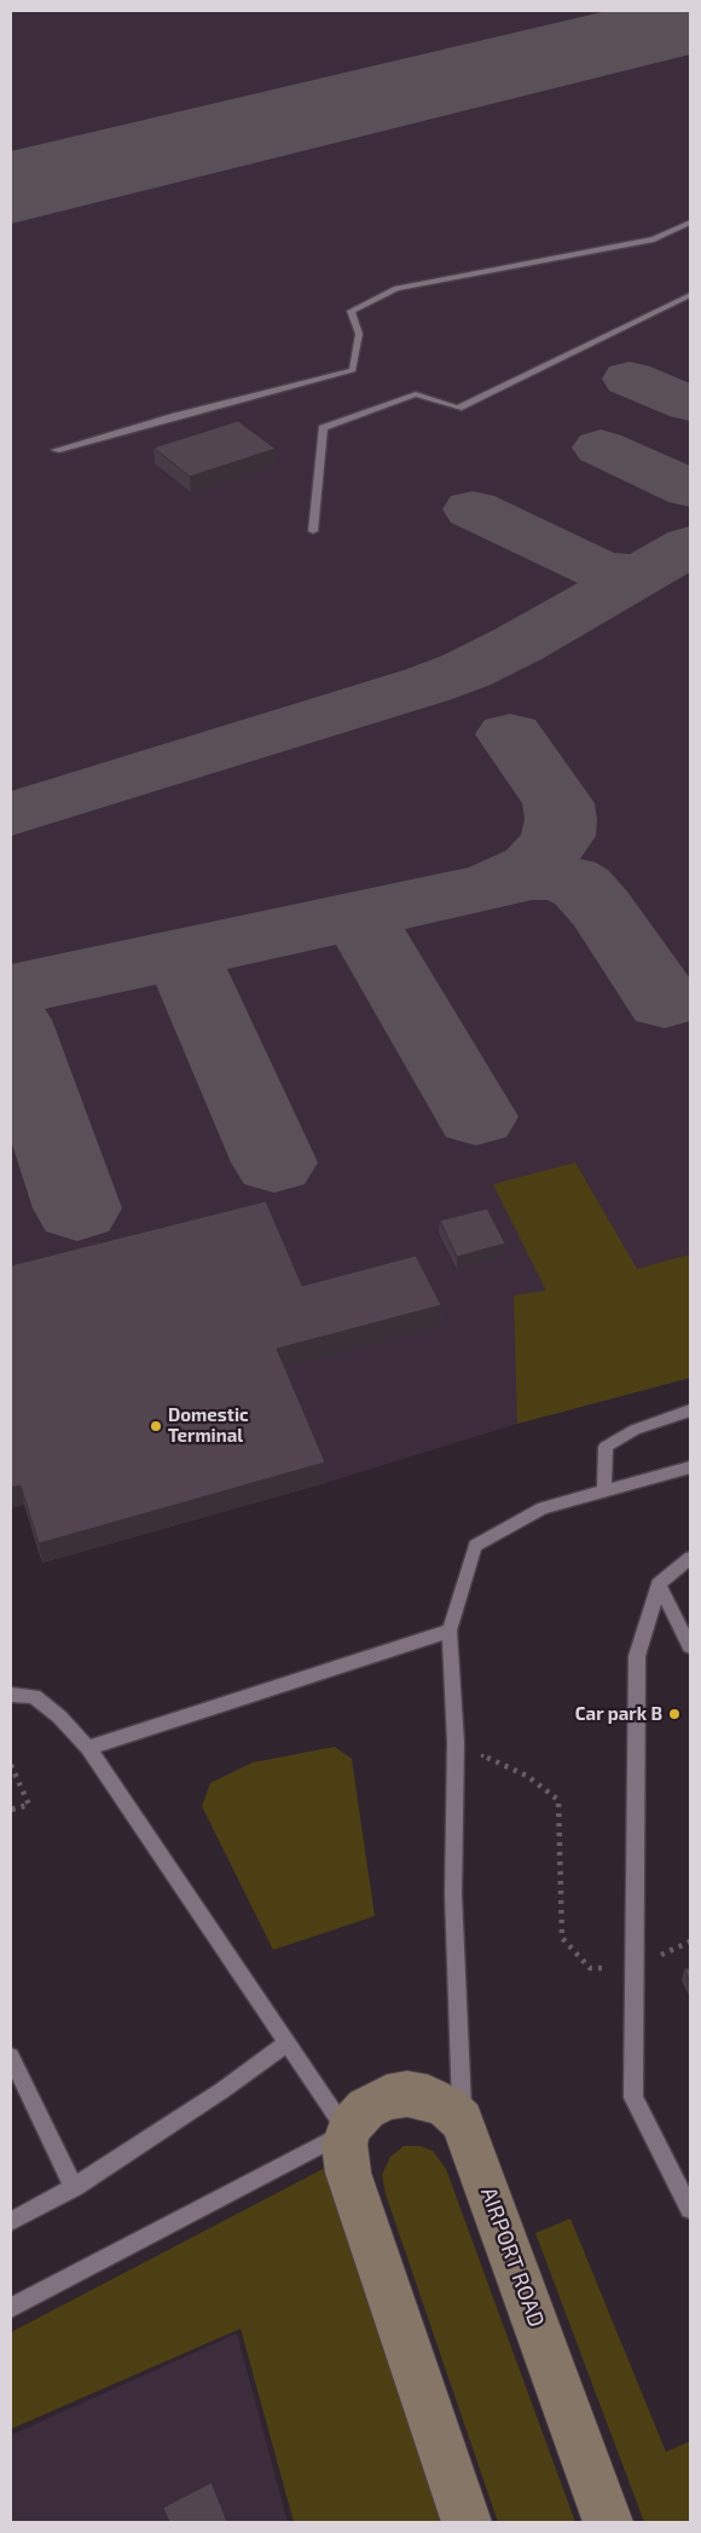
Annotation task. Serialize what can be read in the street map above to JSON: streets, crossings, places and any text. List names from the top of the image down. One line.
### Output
{"streets":{"main road":["AIRPORT ROAD"]},"places":["Domestic Terminal","Car park B"]}
